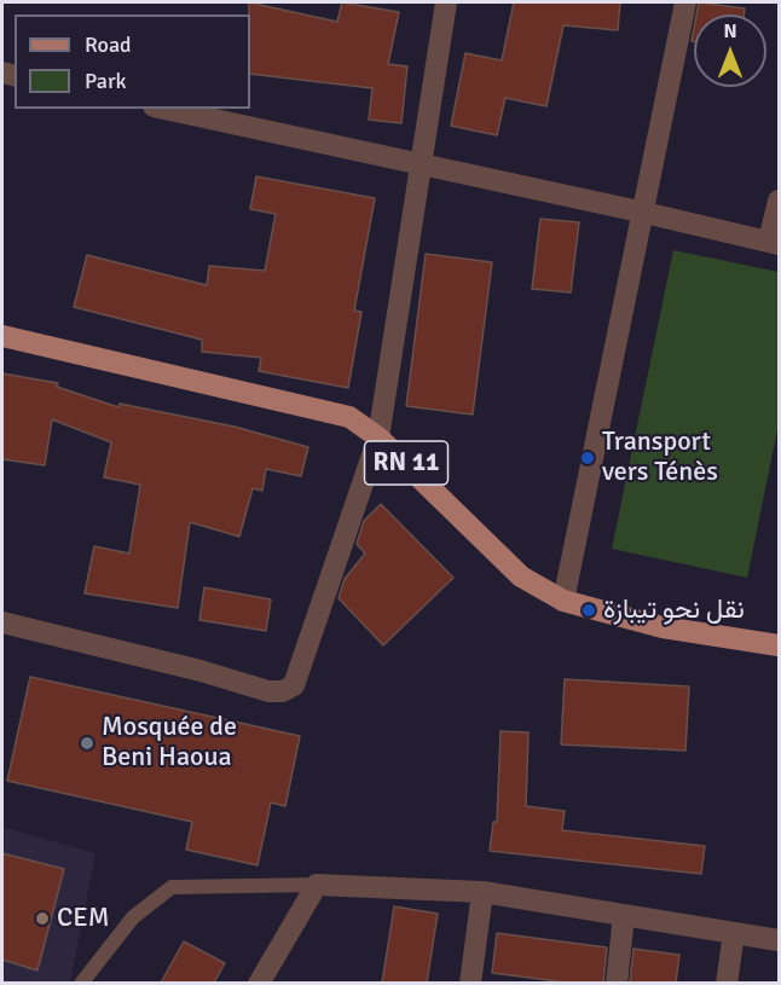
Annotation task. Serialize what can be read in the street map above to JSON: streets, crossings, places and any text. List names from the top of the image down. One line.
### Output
{"streets":{"main road":["RN 11"]},"places":["Transport vers Ténès","نقل نحو تيبازة","Mosquée de Beni Haoua","CEM"],"legend":["Road","Park"],"north":"top"}
